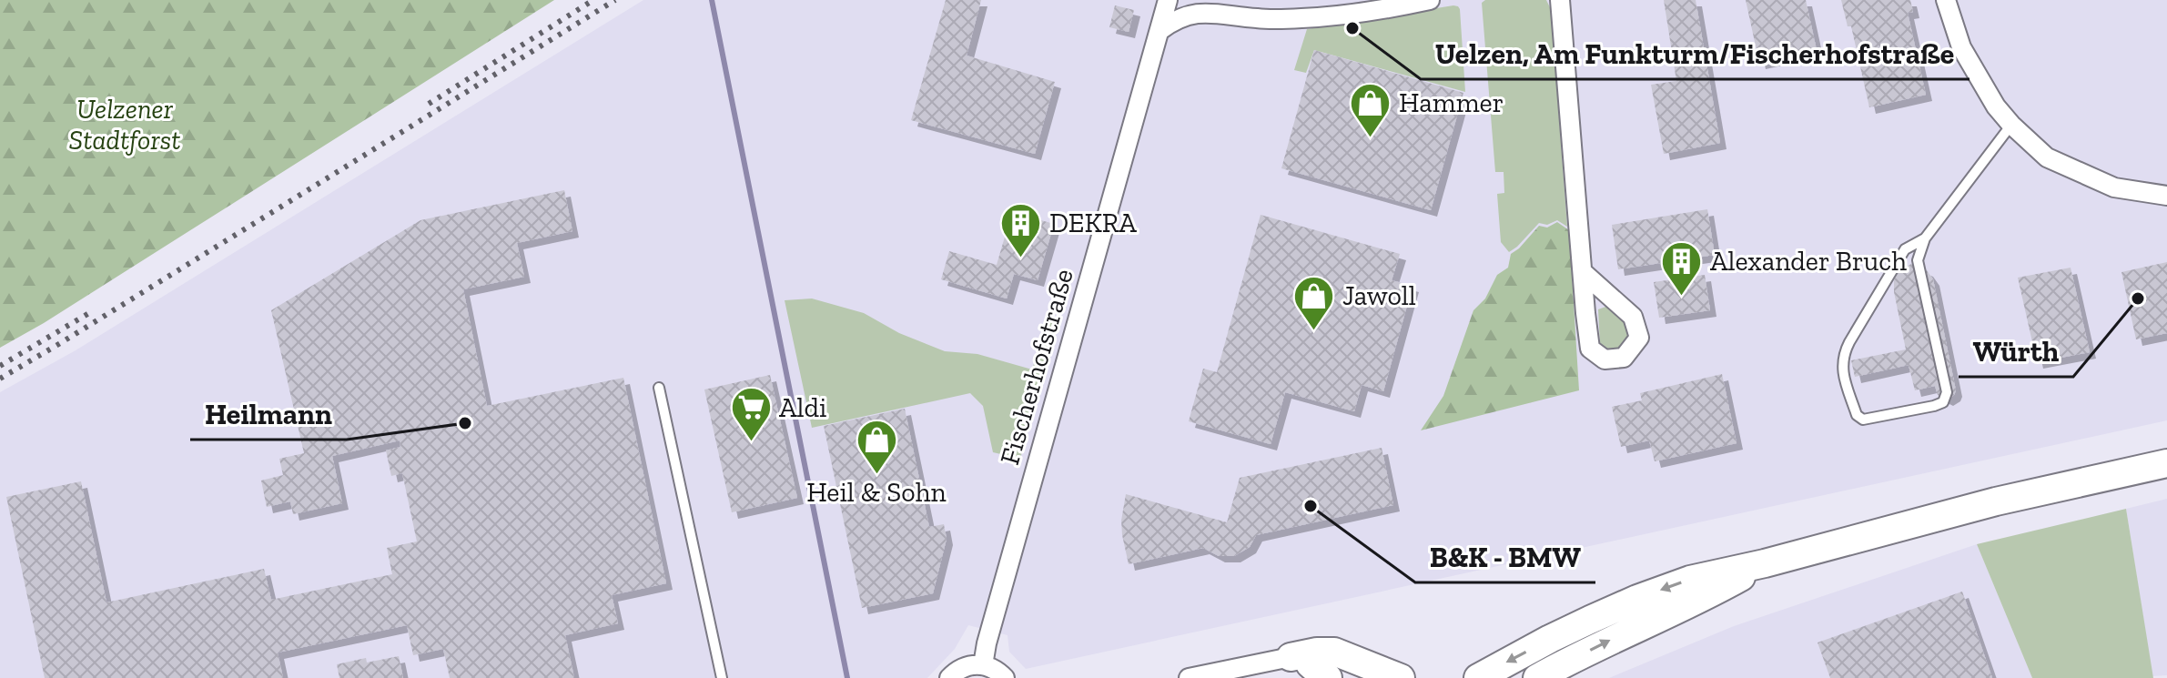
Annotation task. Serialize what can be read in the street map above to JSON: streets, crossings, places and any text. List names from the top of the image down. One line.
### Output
{"streets":{"street":["Fischerhofstraße"]},"parks":["Uelzener Stadtforst"],"places":{"other":["Uelzen, Am Funkturm/Fischerhofstraße","Würth","Heilmann","B&K - BMW"],"shop":["Hammer","Jawoll","Heil & Sohn"],"building":["DEKRA","Alexander Bruch"],"supermarket":["Aldi"]}}
